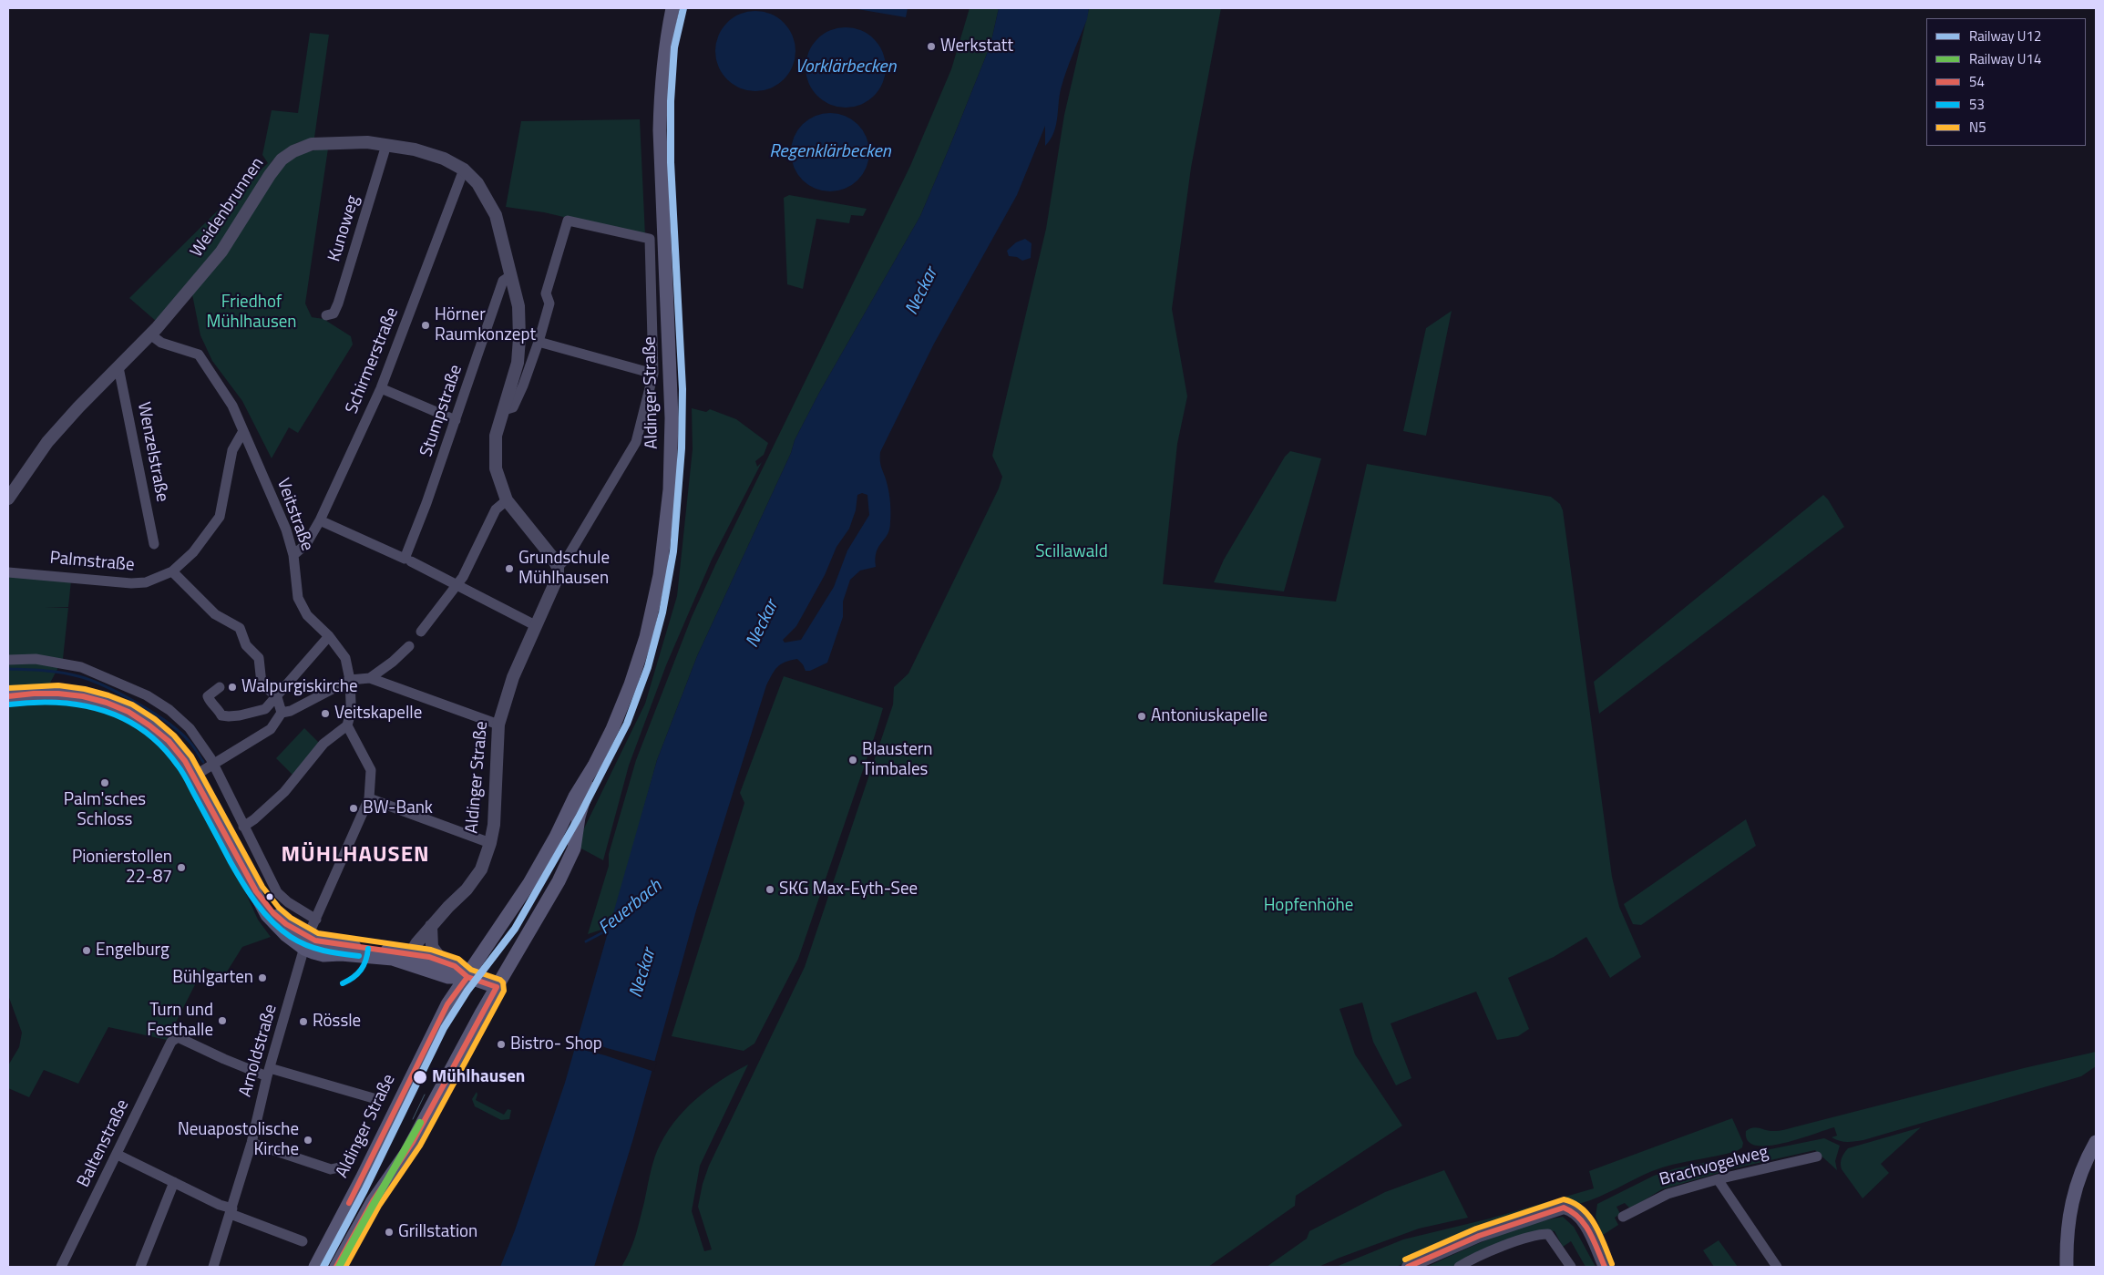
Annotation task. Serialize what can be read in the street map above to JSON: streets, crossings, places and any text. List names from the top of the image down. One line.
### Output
{"streets":{"main road":["Aldinger Straße"],"street":["Weidenbrunnen","Kunoweg","Schirmerstraße","Stumpstraße","Wenzelstraße","Veitstraße","Palmstraße","Arnoldstraße","Baltenstraße","Brachvogelweg"]},"crossings":[["Weidenbrunnen","Kunoweg"],["Weidenbrunnen","Schirmerstraße"],["Weidenbrunnen","Aldinger Straße"],["Weidenbrunnen","Stumpstraße"],["Weidenbrunnen","Wenzelstraße"],["Weidenbrunnen","Veitstraße"],["Schirmerstraße","Veitstraße"],["Veitstraße","Palmstraße"],["Arnoldstraße","Baltenstraße"]],"districts":["MÜHLHAUSEN"],"water":["Vorklärbecken","Regenklärbecken","Neckar","Feuerbach"],"parks":["Friedhof Mühlhausen","Scillawald","Hopfenhöhe"],"places":["Werkstatt","Hörner Raumkonzept","Grundschule Mühlhausen","Walpurgiskirche","Veitskapelle","Antoniuskapelle","Blaustern Timbales","Palm'sches Schloss","BW-Bank","Pionierstollen 22-87","SKG Max-Eyth-See","Engelburg","Bühlgarten","Turn und Festhalle","Rössle","Bistro- Shop","Mühlhausen","Neuapostolische Kirche","Grillstation"],"lines":["rail line U12","transit line N5","transit line 54","transit line 53","rail line U14"],"legend":["Railway U12","Railway U14","54","53","N5"]}
